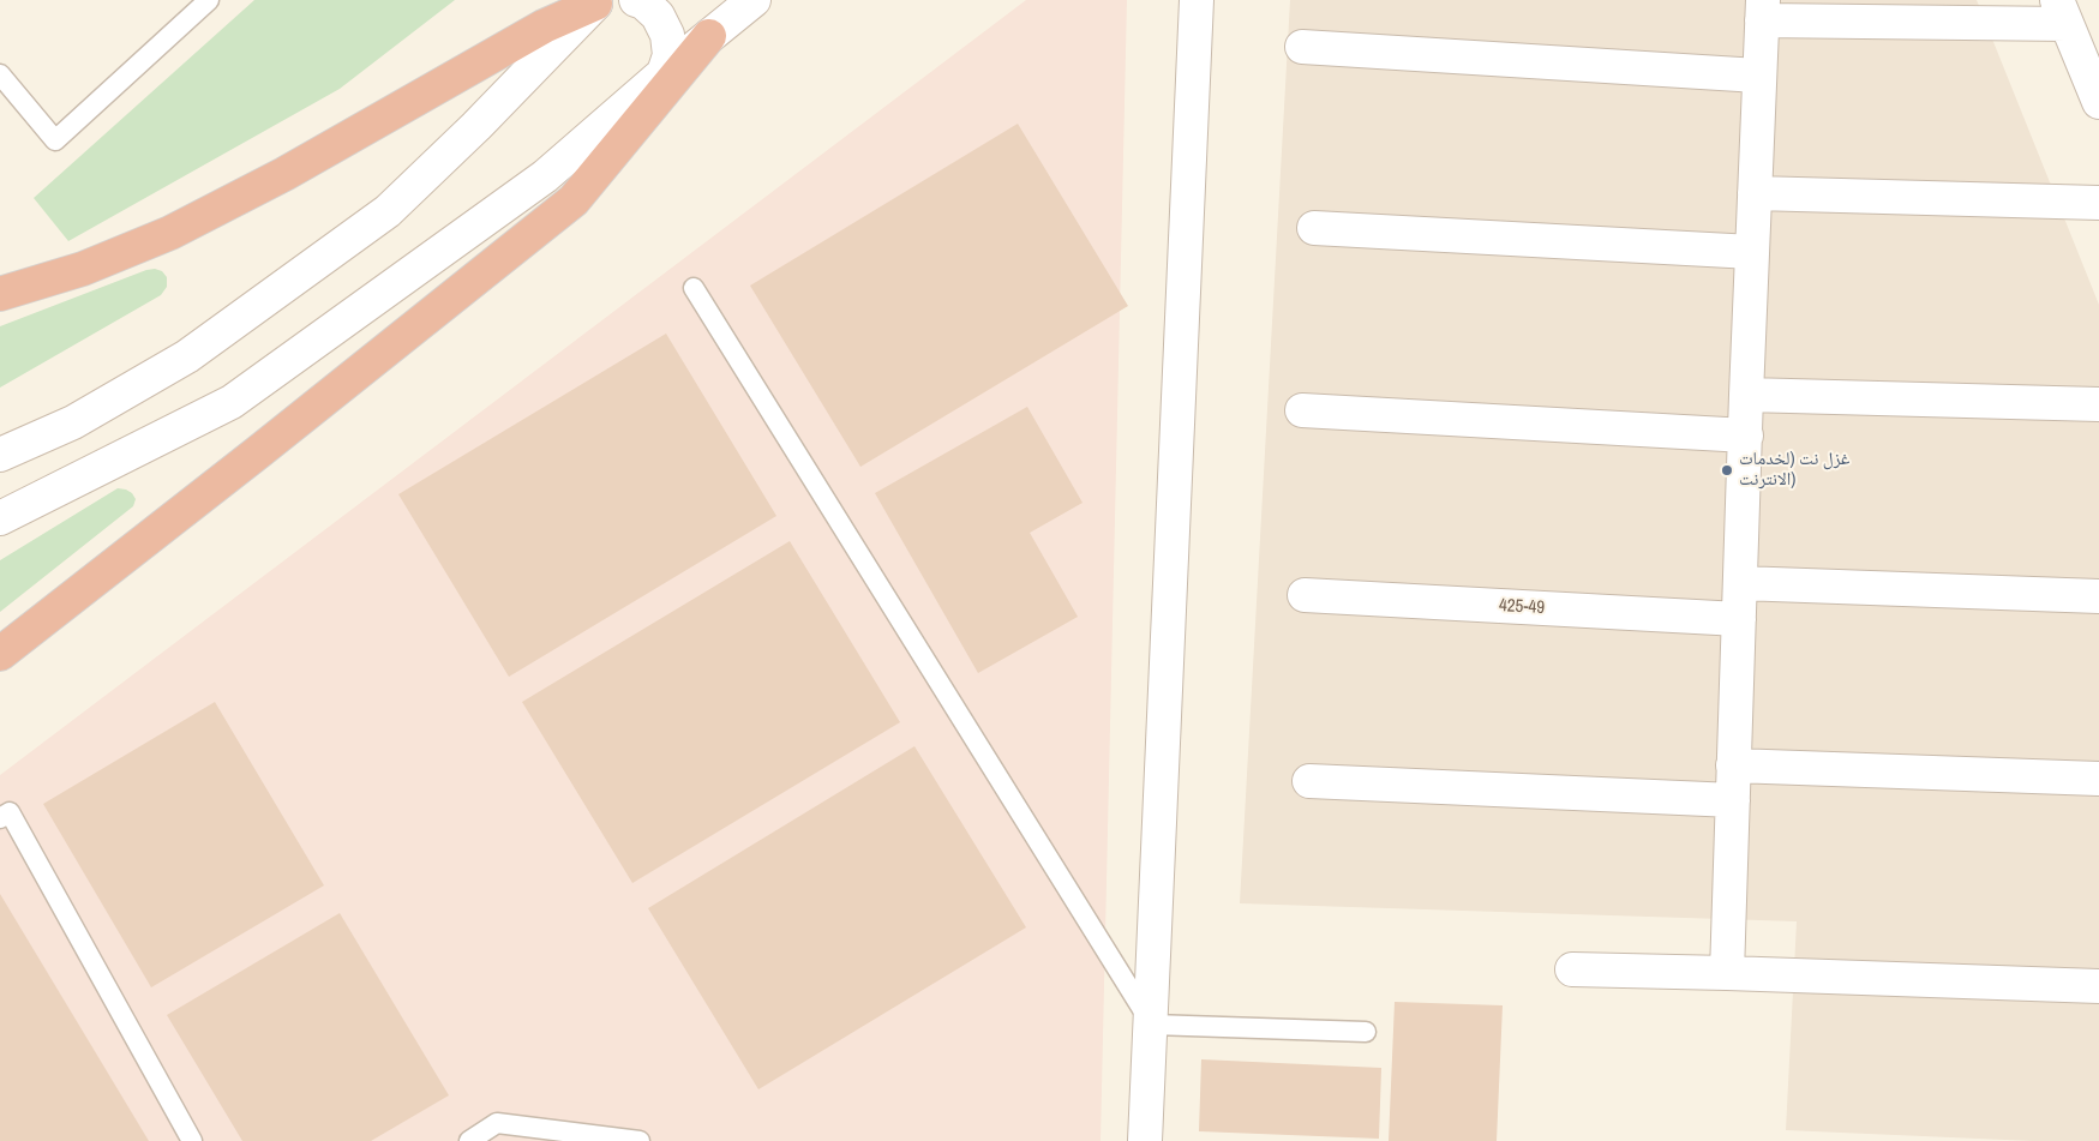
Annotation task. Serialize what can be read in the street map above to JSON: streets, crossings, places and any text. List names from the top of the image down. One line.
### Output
{"streets":{"street":["425-49"]},"places":["غزل نت (لخدمات الانترنت)"]}
